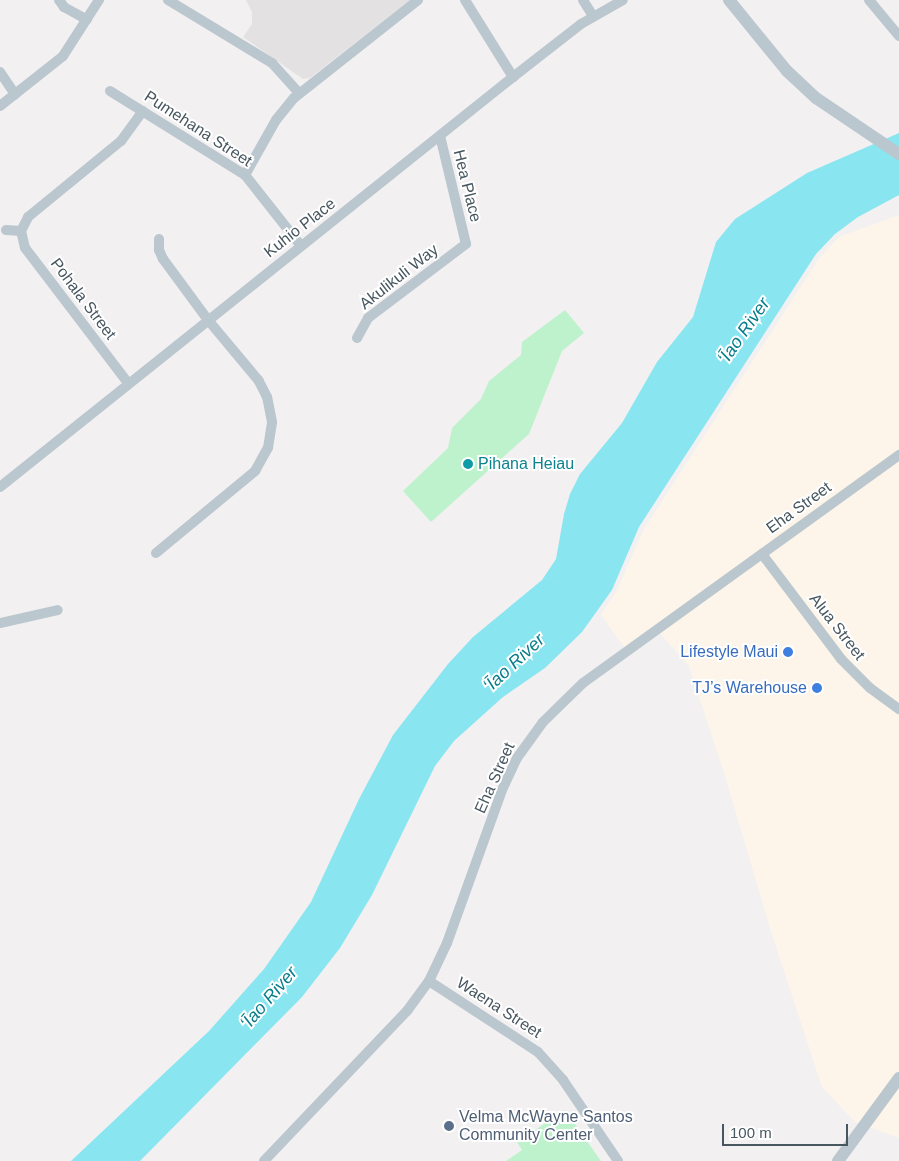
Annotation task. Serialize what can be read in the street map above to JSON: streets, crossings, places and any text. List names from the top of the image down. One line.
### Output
{"streets":{"street":["Pumehana Street","Hea Place","Kuhio Place","Akulikuli Way","Pohala Street","Eha Street","Alua Street","Waena Street"]},"crossings":[["Pumehana Street","Kuhio Place"],["Hea Place","Kuhio Place"],["Hea Place","Akulikuli Way"],["Kuhio Place","Pohala Street"],["Eha Street","Alua Street"],["Eha Street","Waena Street"]],"water":["ʻĪao River"],"places":["Pihana Heiau","Lifestyle Maui","TJ’s Warehouse","Velma McWayne Santos Community Center"],"scale_bar":"100 m"}
